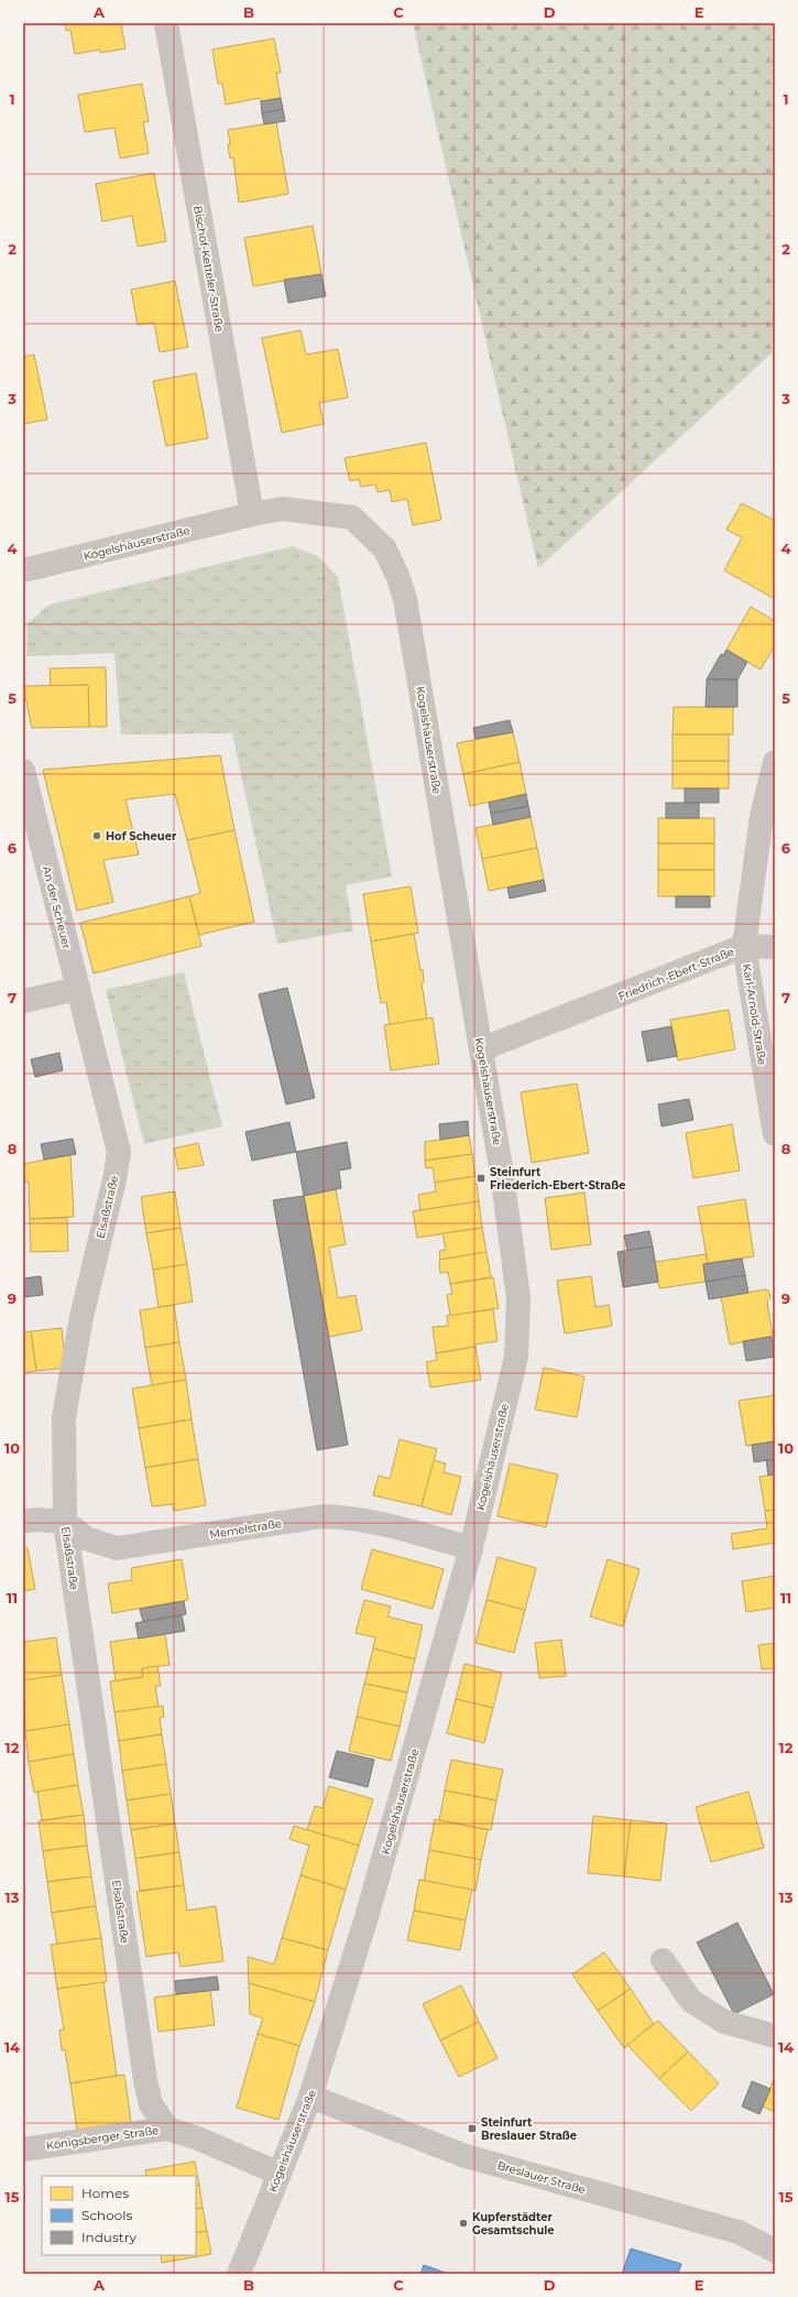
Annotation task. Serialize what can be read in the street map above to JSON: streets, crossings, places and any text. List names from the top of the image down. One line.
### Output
{"streets":{"street":["Bischof-Ketteler-Straße","Kogelshäuserstraße","An der Scheuer","Friedrich-Ebert-Straße","Karl-Arnold-Straße","Elsaßstraße","Memelstraße","Königsberger Straße","Breslauer Straße"]},"crossings":[["Bischof-Ketteler-Straße","Kogelshäuserstraße"],["Kogelshäuserstraße","Friedrich-Ebert-Straße"],["Kogelshäuserstraße","Memelstraße"],["Kogelshäuserstraße","Königsberger Straße"],["Kogelshäuserstraße","Breslauer Straße"],["An der Scheuer","Elsaßstraße"],["Friedrich-Ebert-Straße","Karl-Arnold-Straße"],["Elsaßstraße","Memelstraße"],["Elsaßstraße","Königsberger Straße"]],"places":{"other":["Hof Scheuer","Kupferstädter Gesamtschule"],"transit":["Steinfurt Friederich-Ebert-Straße","Steinfurt Breslauer Straße"]},"legend":["Homes","Schools","Industry"],"grid":{"columns":["A","B","C","D","E"],"rows":["1","2","3","4","5","6","7","8","9","10","11","12","13","14","15"]}}
